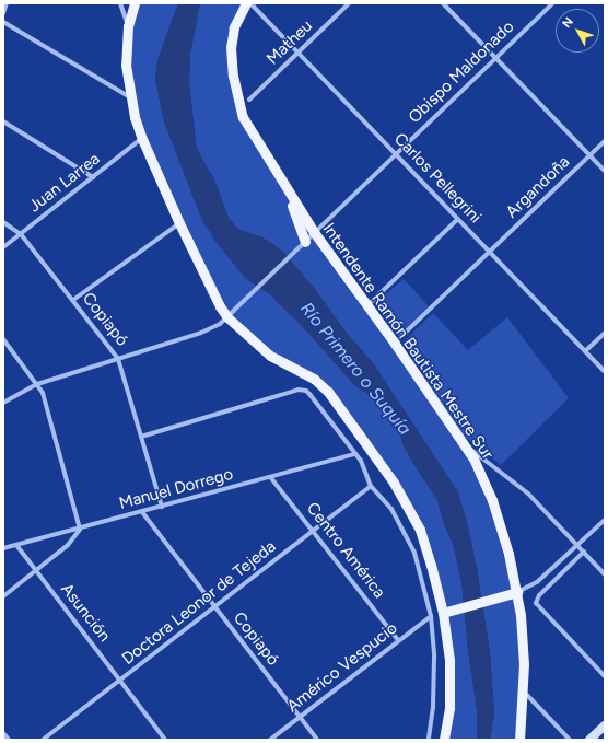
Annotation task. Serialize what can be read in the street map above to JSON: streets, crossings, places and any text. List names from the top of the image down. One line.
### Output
{"streets":{"main road":["Intendente Ramón Bautista Mestre Sur"],"street":["Matheu","Obispo Maldonado","Carlos Pellegrini","Juan Larrea","Argandoña","Copiapó","Manuel Dorrego","Centro América","Doctora Leonor de Tejeda","Asunción","Américo Vespucio"]},"crossings":[["Matheu","Carlos Pellegrini"],["Obispo Maldonado","Carlos Pellegrini"],["Obispo Maldonado","Copiapó"],["Obispo Maldonado","Intendente Ramón Bautista Mestre Sur"],["Carlos Pellegrini","Argandoña"],["Juan Larrea","Copiapó"],["Argandoña","Intendente Ramón Bautista Mestre Sur"],["Copiapó","Manuel Dorrego"],["Copiapó","Doctora Leonor de Tejeda"],["Copiapó","Américo Vespucio"],["Manuel Dorrego","Centro América"],["Manuel Dorrego","Asunción"],["Centro América","Doctora Leonor de Tejeda"],["Centro América","Américo Vespucio"],["Doctora Leonor de Tejeda","Asunción"]],"water":["Río Primero o Suquía"],"north":"top left"}
